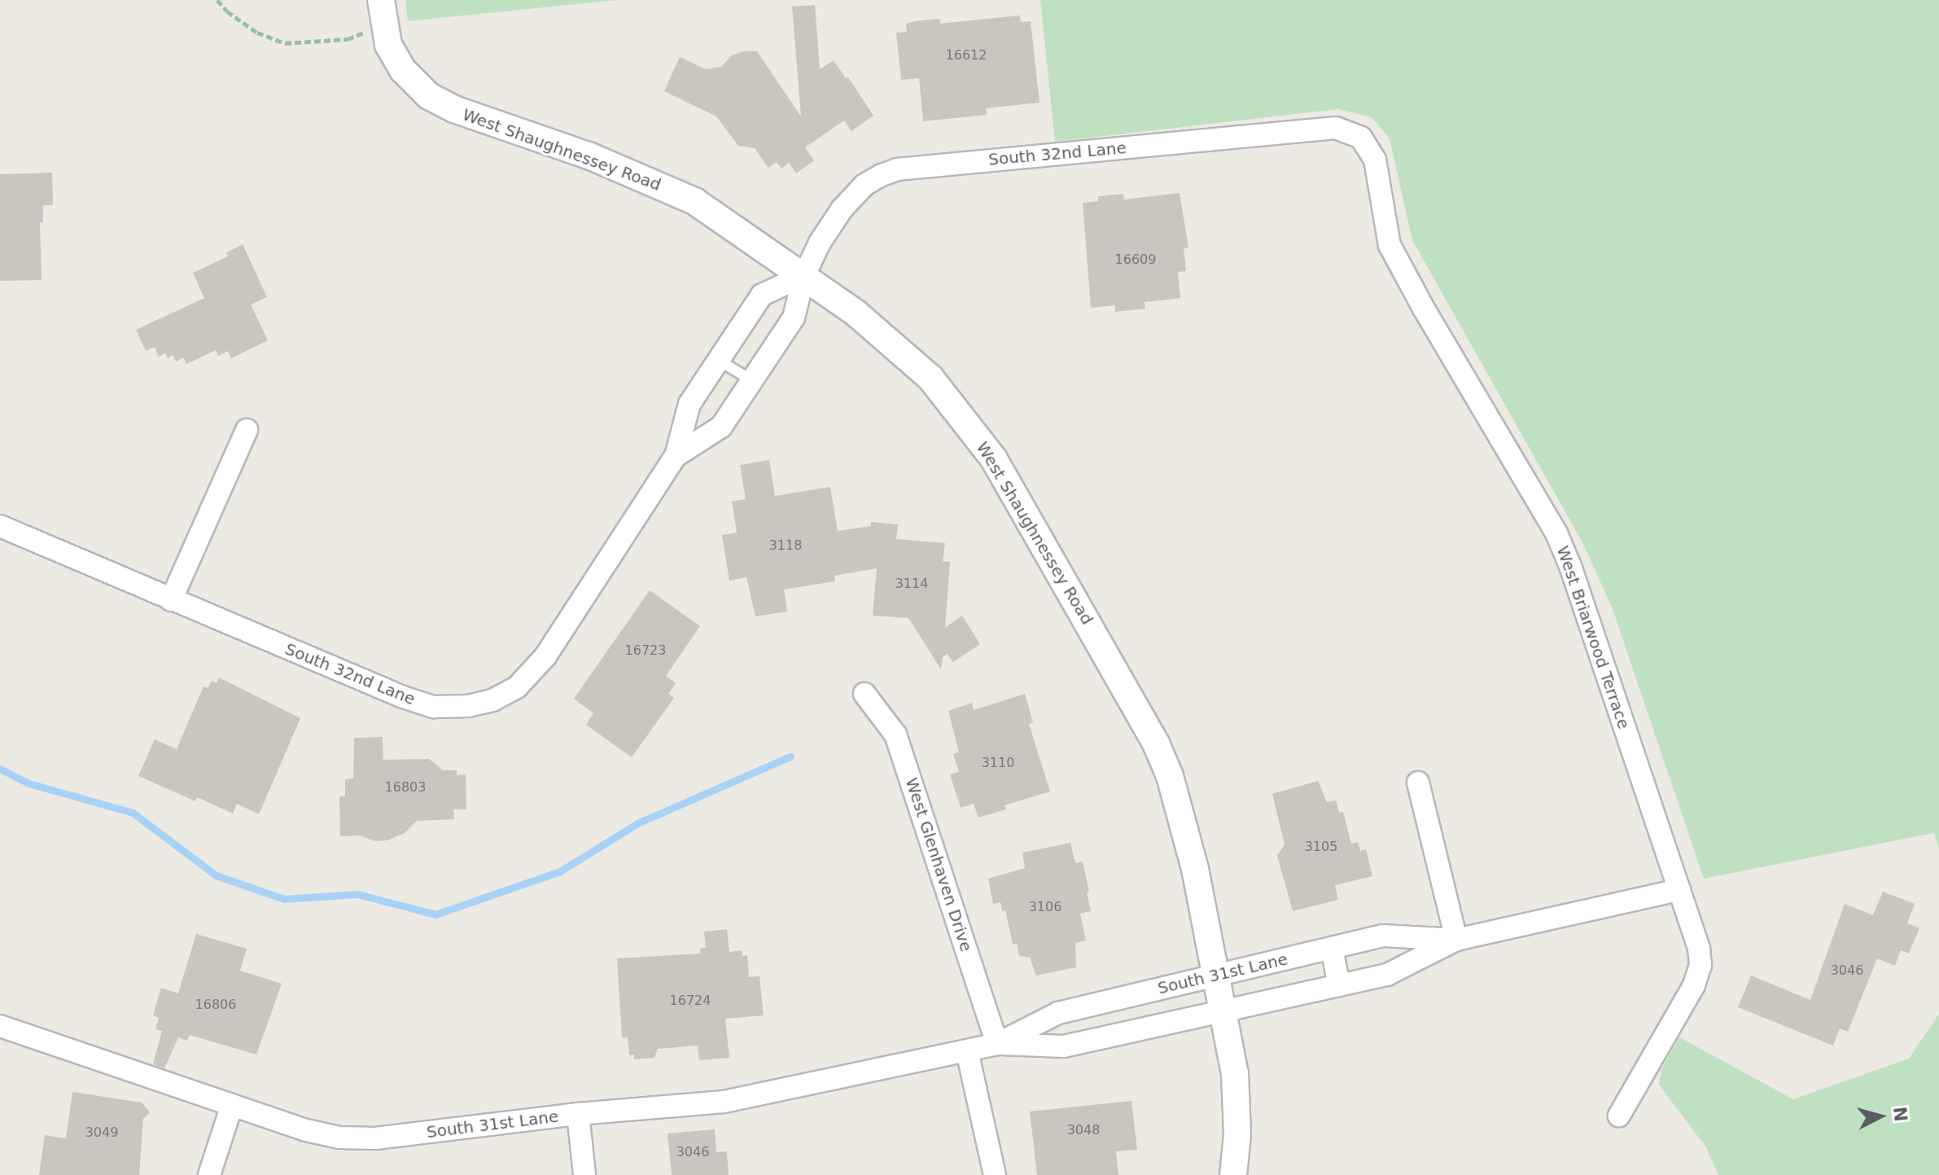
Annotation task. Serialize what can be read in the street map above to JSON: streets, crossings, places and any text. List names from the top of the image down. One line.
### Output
{"streets":{"street":["West Shaughnessey Road","South 32nd Lane","West Briarwood Terrace","West Glenhaven Drive","South 31st Lane"]},"crossings":[["West Shaughnessey Road","South 32nd Lane"],["West Shaughnessey Road","South 31st Lane"],["South 32nd Lane","West Briarwood Terrace"],["West Briarwood Terrace","South 31st Lane"],["West Glenhaven Drive","South 31st Lane"]],"house_numbers":["16612","16609","3118","3114","16723","3110","16803","3105","3106","3046","16724","16806","3048","3049","3046"],"north":"right"}
